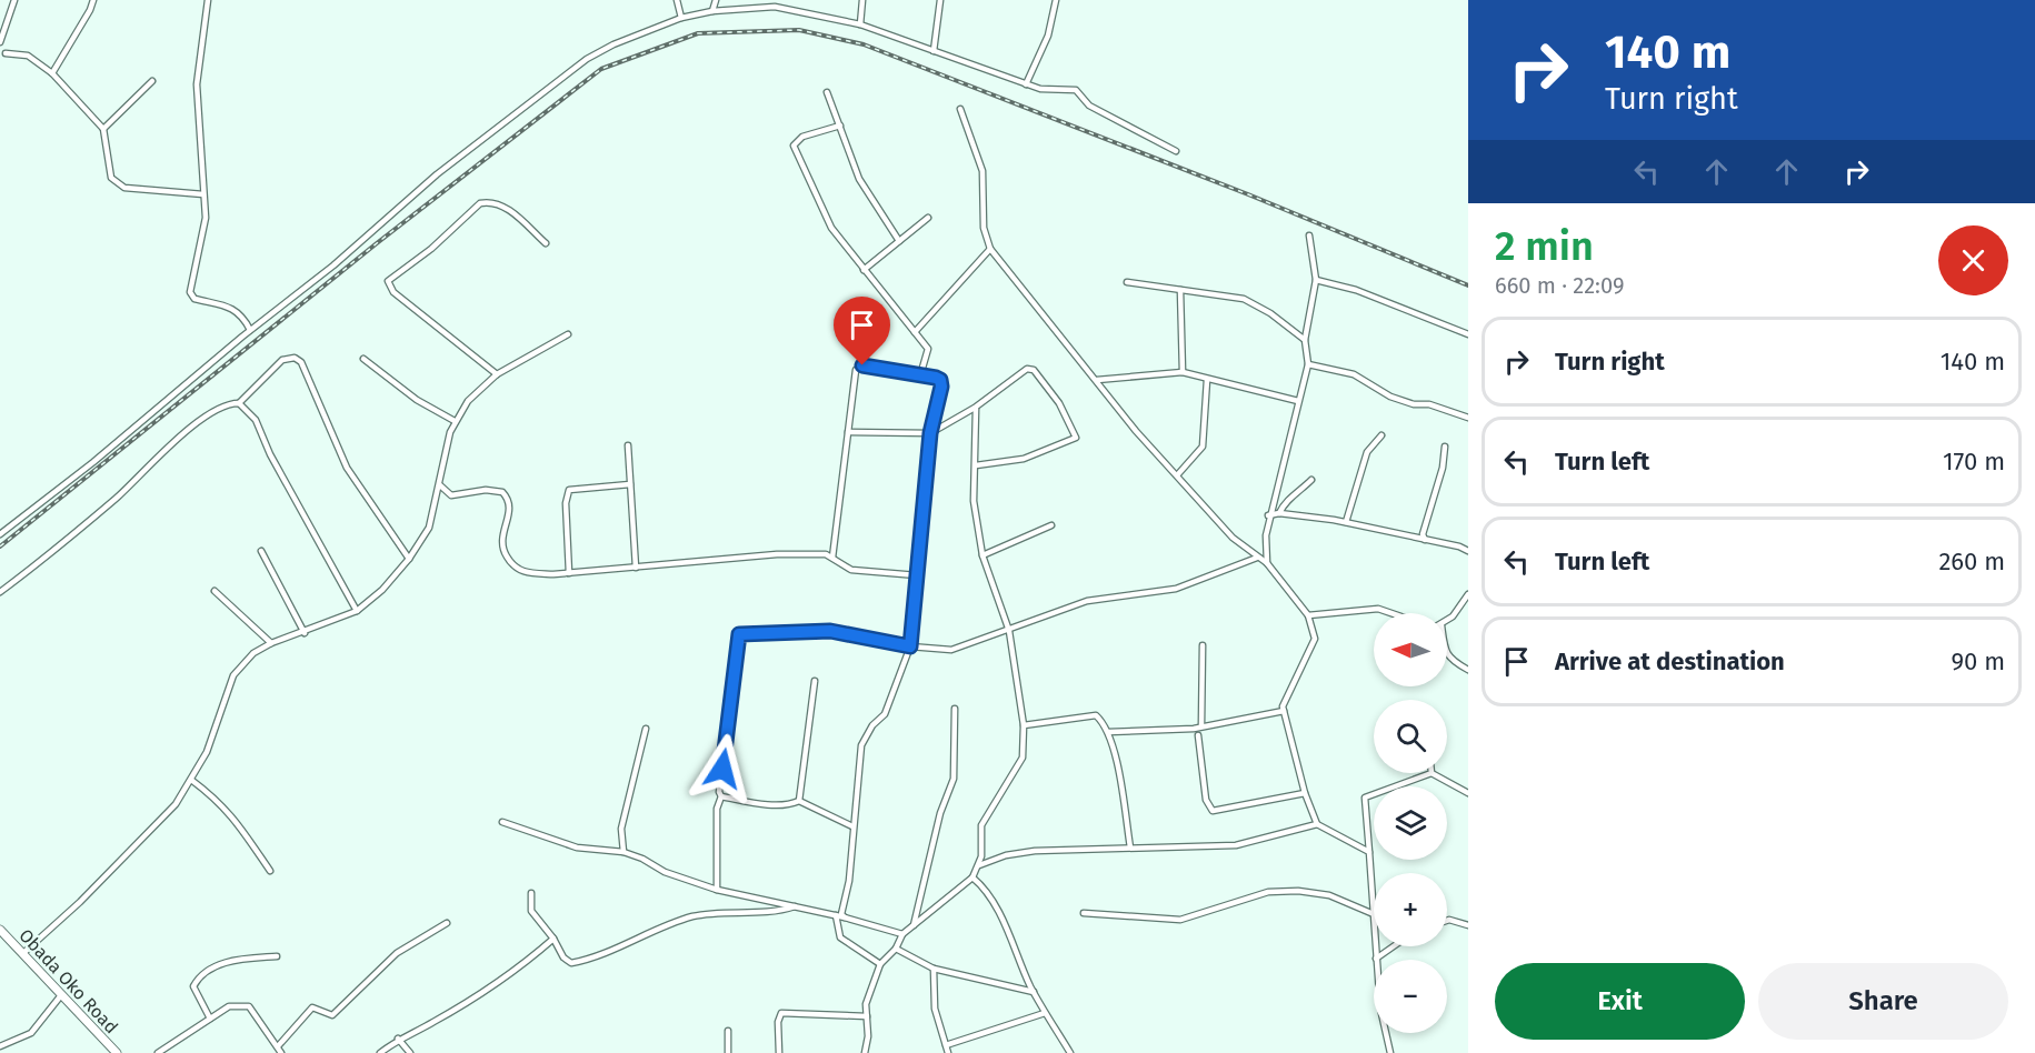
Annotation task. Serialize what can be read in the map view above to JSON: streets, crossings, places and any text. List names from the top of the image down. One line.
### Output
{"streets":{"main road":["Obada Oko Road"]},"north":"left","page":{"turn":["140 m","Turn right"],"heading":["2 min","660 m · 22:09"],"list":[{"name":"Turn right","value":"140 m"},{"name":"Turn left","value":"170 m"},{"name":"Turn left","value":"260 m"},{"name":"Arrive at destination","value":"90 m"}],"map_buttons":["+","−"],"buttons":["Exit","Share"]}}
